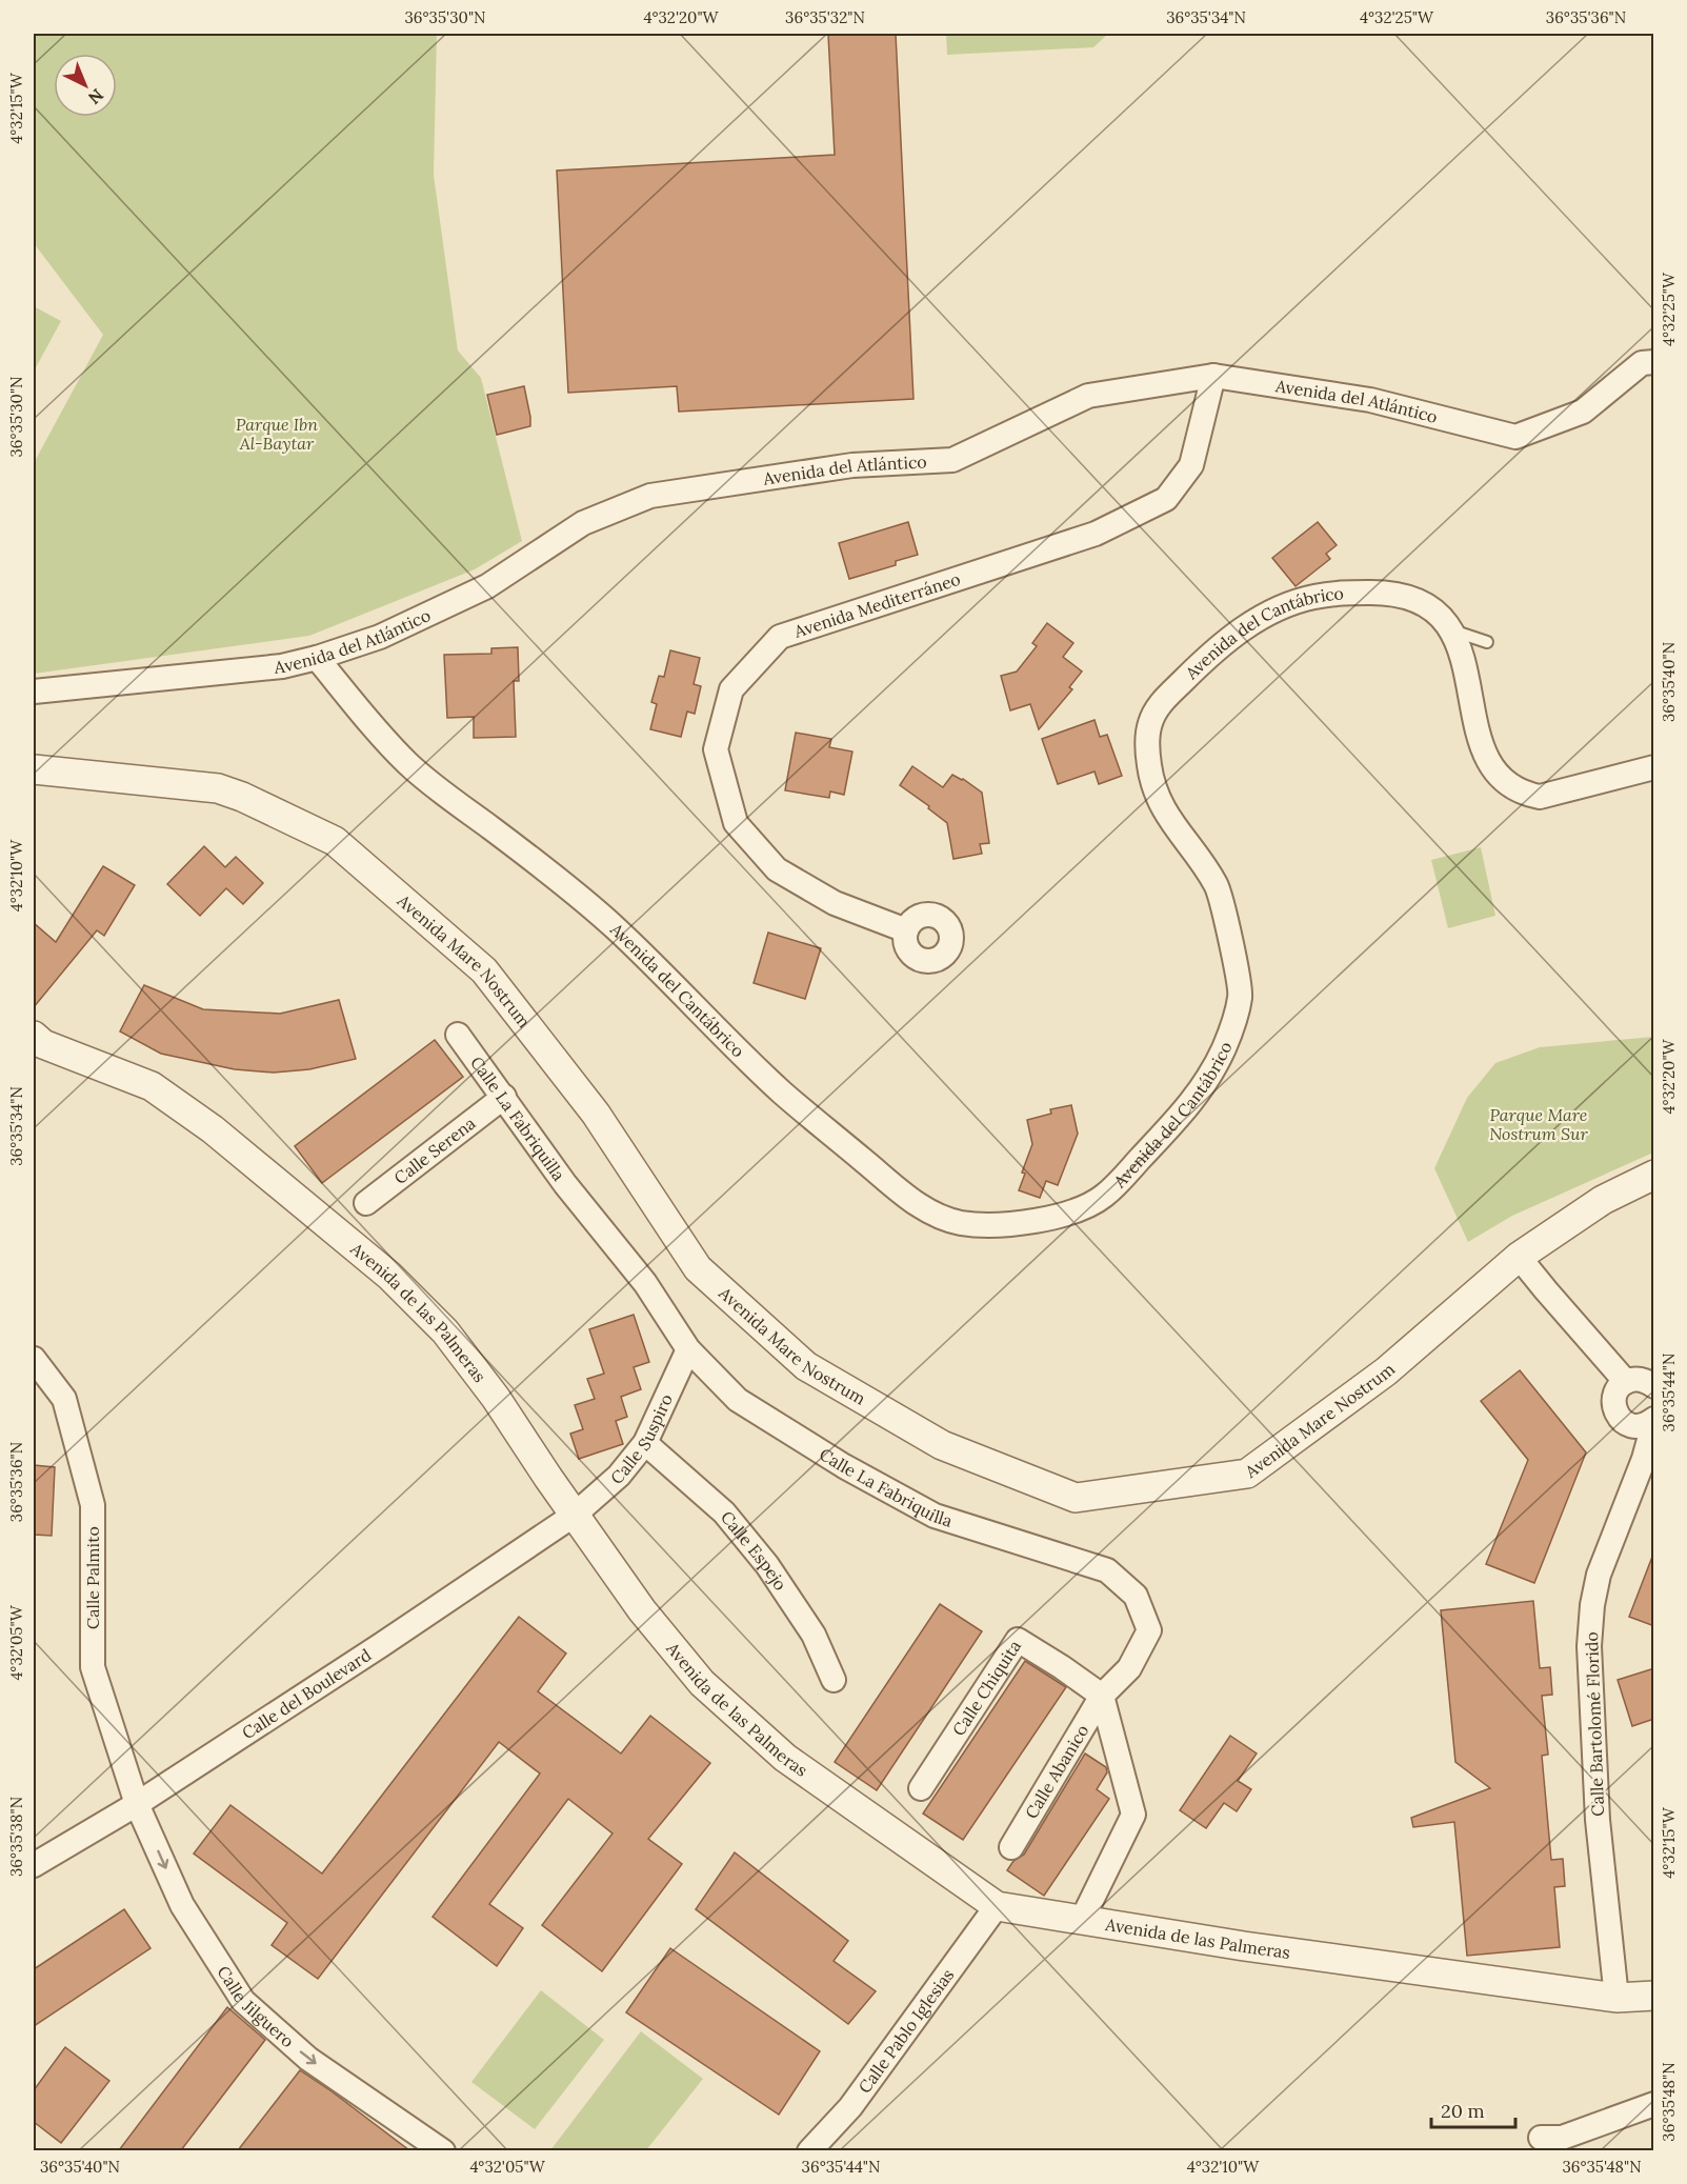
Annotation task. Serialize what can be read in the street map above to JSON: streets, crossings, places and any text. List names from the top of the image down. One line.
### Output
{"streets":{"street":["Avenida del Atlántico","Avenida Mediterráneo","Avenida del Cantábrico","Avenida Mare Nostrum","Calle La Fabriquilla","Calle Serena","Avenida de las Palmeras","Calle Suspiro","Calle Espejo","Calle Palmito","Calle Chiquita","Calle del Boulevard","Calle Bartolomé Florido","Calle Abanico","Calle Jilguero","Calle Pablo Iglesias"]},"crossings":[["Avenida del Atlántico","Avenida Mediterráneo"],["Avenida del Atlántico","Avenida del Cantábrico"],["Calle La Fabriquilla","Calle Serena"],["Calle La Fabriquilla","Calle Suspiro"],["Calle La Fabriquilla","Calle Chiquita"],["Calle La Fabriquilla","Calle Abanico"],["Avenida de las Palmeras","Calle Suspiro"],["Avenida de las Palmeras","Calle del Boulevard"],["Avenida de las Palmeras","Calle Bartolomé Florido"],["Avenida de las Palmeras","Calle Pablo Iglesias"],["Calle Suspiro","Calle Espejo"],["Calle Suspiro","Calle del Boulevard"],["Calle Palmito","Calle del Boulevard"],["Calle Palmito","Calle Jilguero"],["Calle Chiquita","Calle Abanico"],["Calle del Boulevard","Calle Jilguero"]],"one_way":["Calle Jilguero"],"parks":["Parque Ibn Al-Baytar","Parque Mare Nostrum Sur"],"scale_bar":"20 m","north":"bottom right","coordinates":["36°35'30\"N","4°32'20\"W","36°35'32\"N","36°35'34\"N","4°32'25\"W","36°35'36\"N","4°32'15\"W","36°35'40\"N","4°32'10\"W","36°35'44\"N","4°32'05\"W","36°35'38\"N","36°35'48\"N"]}
